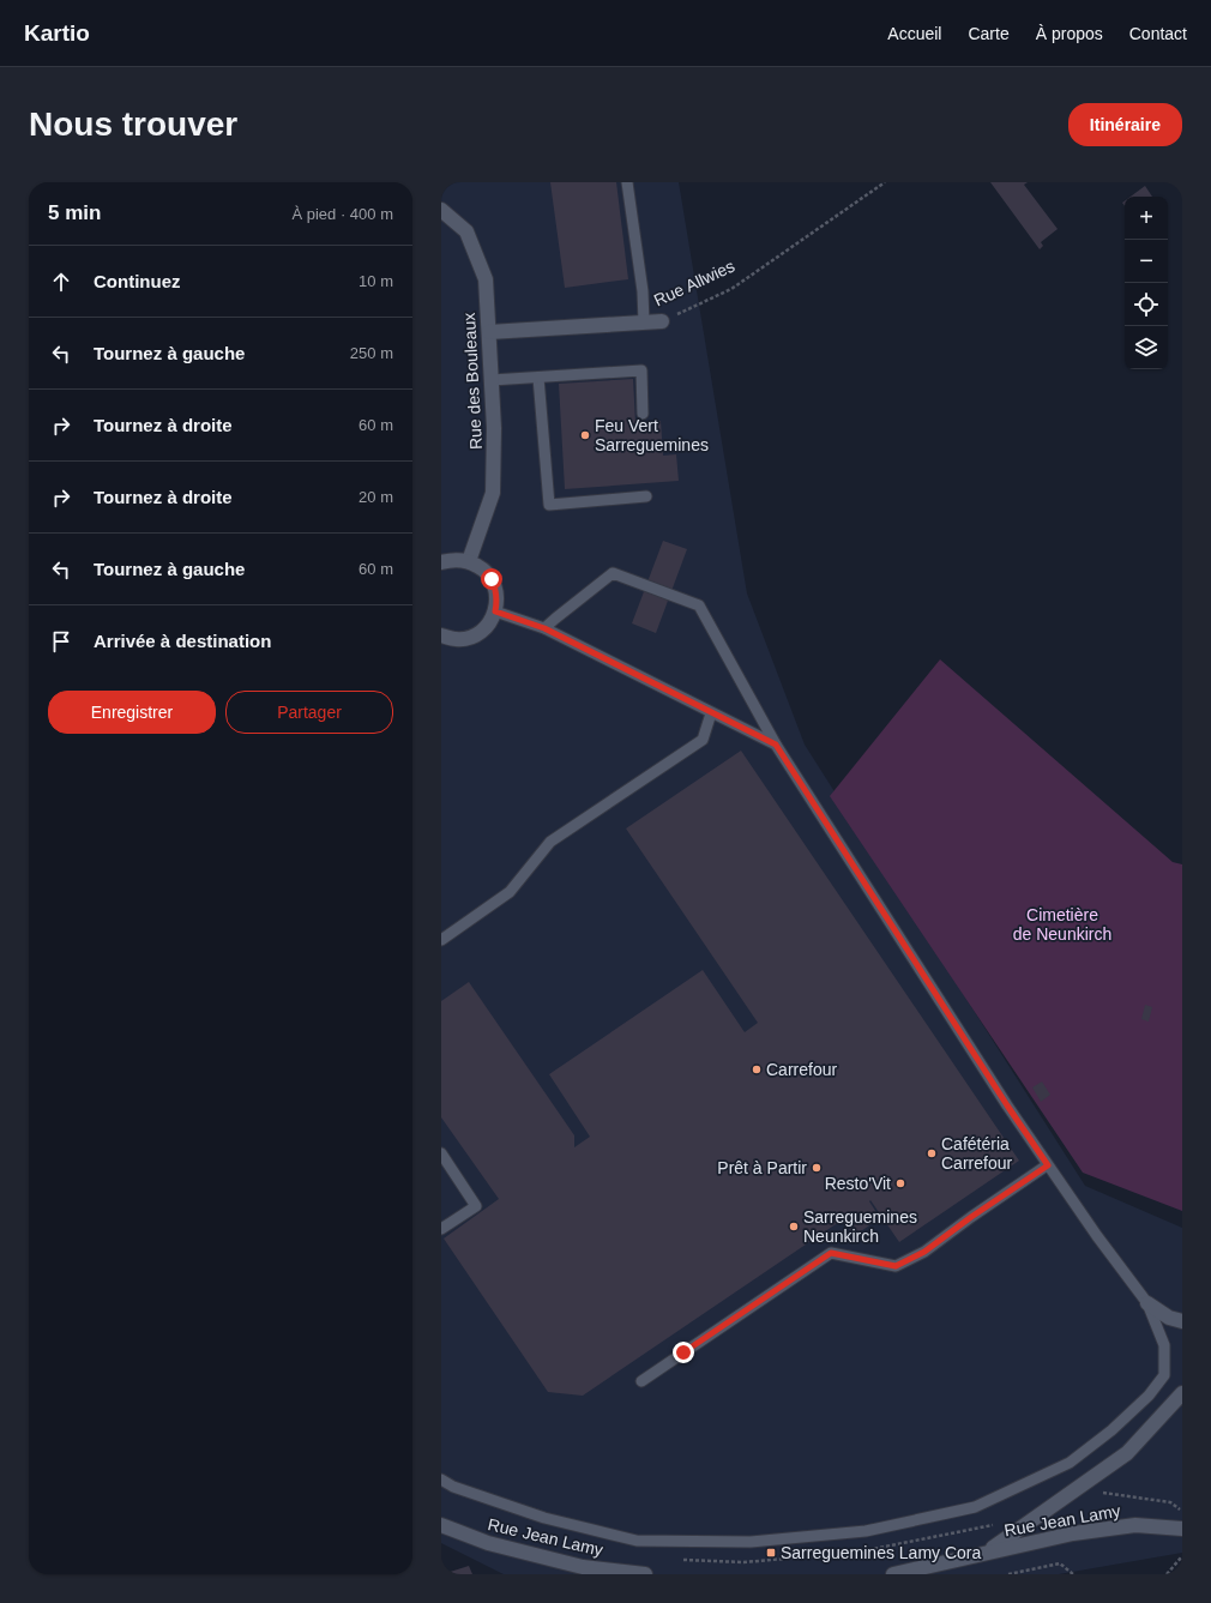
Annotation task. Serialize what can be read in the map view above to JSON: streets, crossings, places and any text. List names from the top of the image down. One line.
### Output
{"streets":{"street":["Rue Allwies","Rue des Bouleaux","Rue Jean Lamy"]},"crossings":[["Rue Allwies","Rue des Bouleaux"]],"parks":["Cimetière de Neunkirch"],"places":{"other":["Feu Vert Sarreguemines","Carrefour","Cafétéria Carrefour","Prêt à Partir","Resto'Vit","Sarreguemines Neunkirch"],"transit":["Sarreguemines Lamy Cora"]},"page":{"header":"Kartio","nav":["Accueil","Carte","À propos","Contact"],"buttons":["Itinéraire",["Enregistrer","Partager"]],"title":"Nous trouver","heading":["5 min","À pied · 400 m"],"map_buttons":["+","−"],"list":[["Continuez","10 m"],["Tournez à gauche","250 m"],["Tournez à droite","60 m"],["Tournez à droite","20 m"],["Tournez à gauche","60 m"],"Arrivée à destination"]}}
